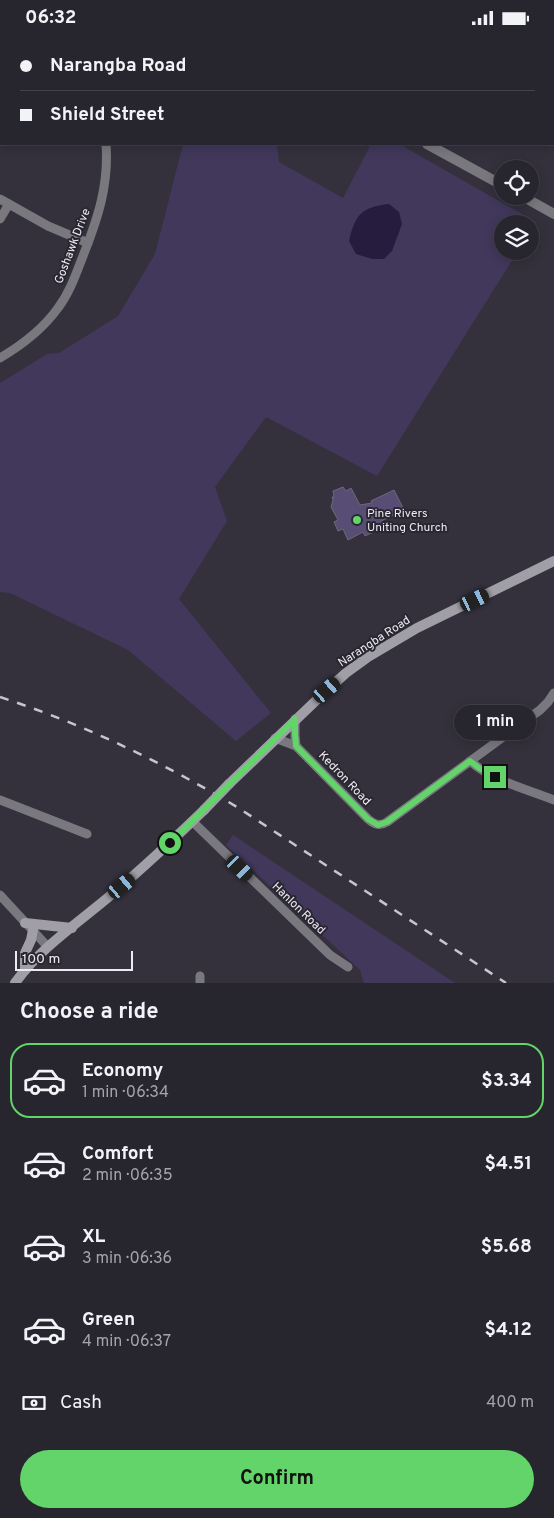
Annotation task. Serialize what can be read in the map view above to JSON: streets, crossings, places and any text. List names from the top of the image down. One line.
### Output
{"streets":{"main road":["Narangba Road"],"street":["Goshawk Drive","Kedron Road","Hanlon Road"]},"crossings":[["Narangba Road","Kedron Road"],["Narangba Road","Hanlon Road"]],"places":["Pine Rivers Uniting Church"],"scale_bar":"100 m","page":{"status":"06:32","banner":["Narangba Road","Shield Street"],"bubble":"1 min","scale":"100 m","heading":"Choose a ride","list":[{"name":"Economy","note":"1 min · 06:34","value":"$3.34"},{"name":"Comfort","note":"2 min · 06:35","value":"$4.51"},{"name":"XL","note":"3 min · 06:36","value":"$5.68"},{"name":"Green","note":"4 min · 06:37","value":"$4.12"}],"pay":["Cash","400 m"],"buttons":"Confirm"}}
